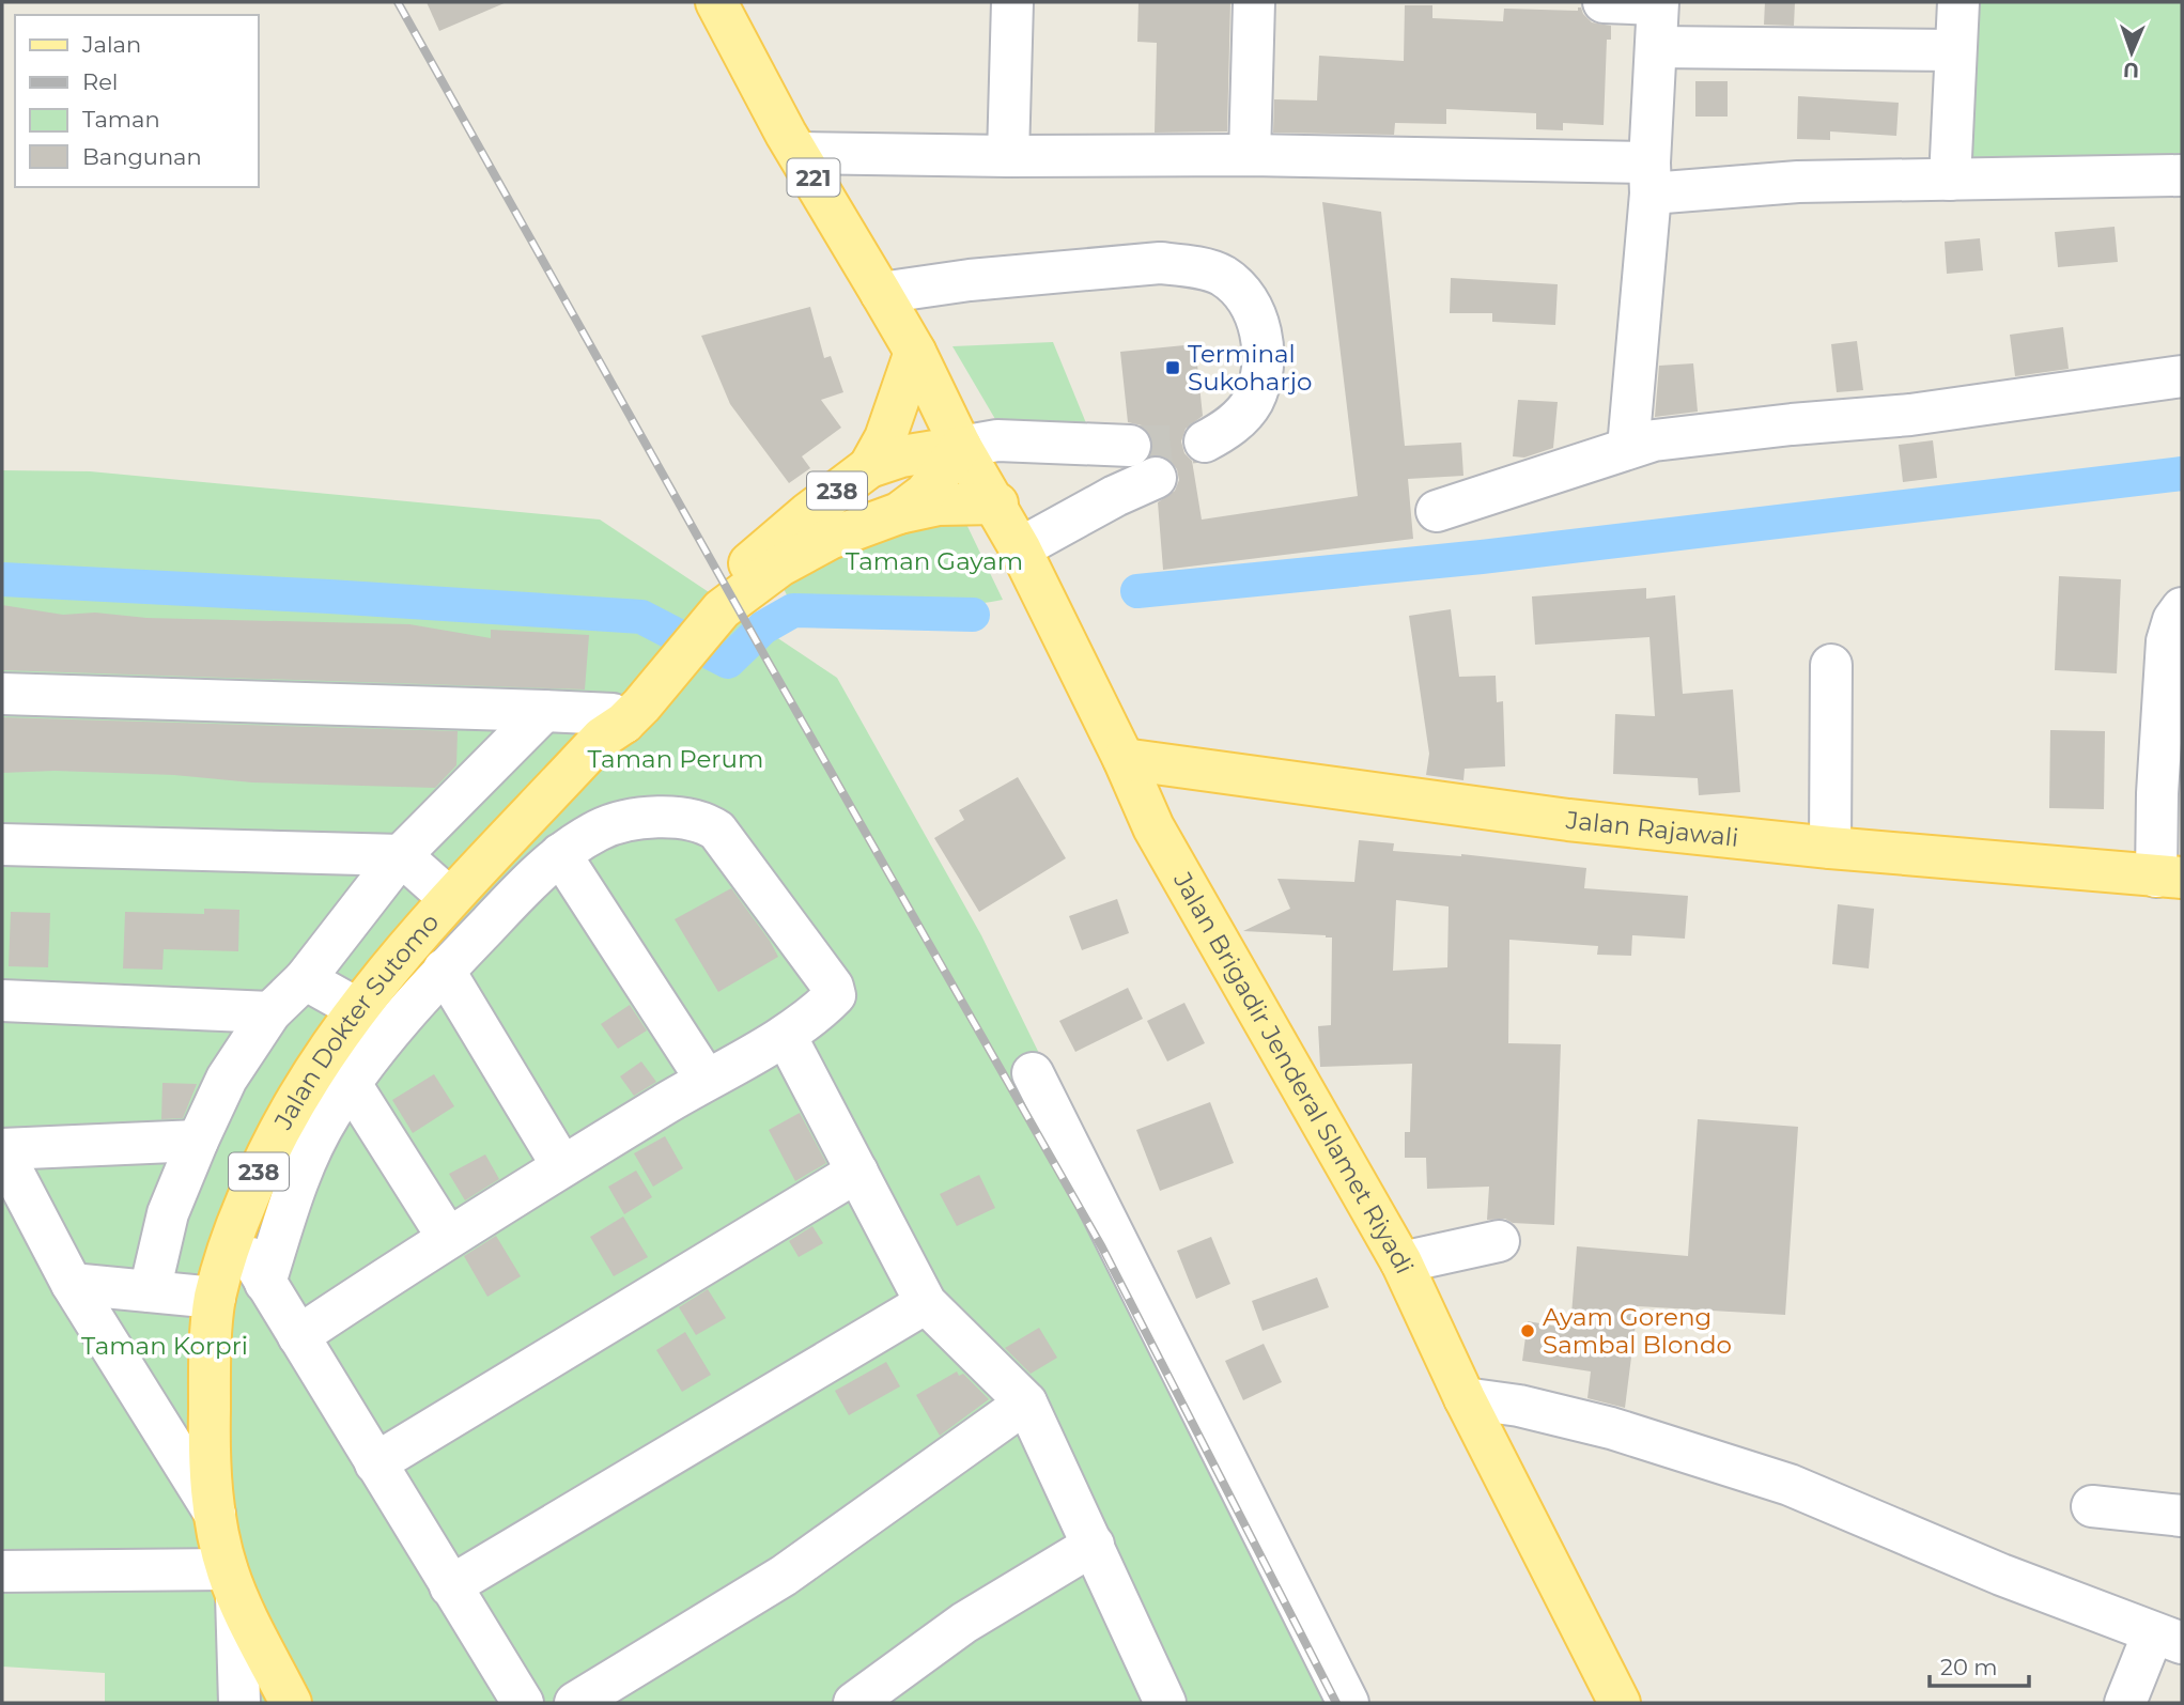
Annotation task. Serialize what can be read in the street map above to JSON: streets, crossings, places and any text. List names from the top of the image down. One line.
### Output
{"streets":{"main road":["221","238","Jalan Rajawali","Jalan Dokter Sutomo","Jalan Brigadir Jenderal Slamet Riyadi"]},"crossings":[["221","Jalan Dokter Sutomo"],["221","Jalan Brigadir Jenderal Slamet Riyadi"],["Jalan Rajawali","Jalan Brigadir Jenderal Slamet Riyadi"],["Jalan Dokter Sutomo","Jalan Brigadir Jenderal Slamet Riyadi"]],"parks":["Taman Gayam","Taman Perum","Taman Korpri"],"places":{"transit":["Terminal Sukoharjo"],"other":["Ayam Goreng Sambal Blondo"]},"legend":["Jalan","Rel","Taman","Bangunan"],"scale_bar":"20 m","north":"bottom"}
